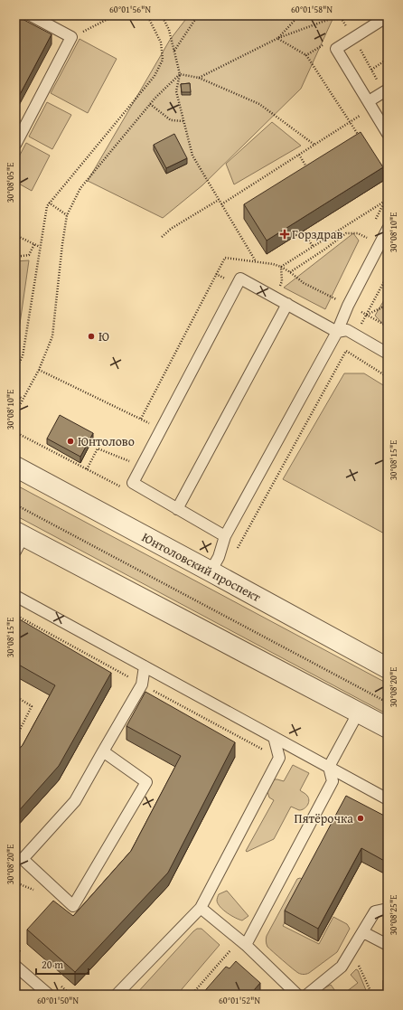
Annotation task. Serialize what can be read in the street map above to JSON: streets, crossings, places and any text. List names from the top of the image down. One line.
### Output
{"streets":{"street":["Юнтоловский проспект"]},"places":{"health":["Горздрав"],"other":["Ю","Юнтолово","Пятёрочка"]},"scale_bar":"20 m","coordinates":["60°01'56\"N","60°01'58\"N","30°08'05\"E","30°08'10\"E","30°08'15\"E","30°08'20\"E","30°08'25\"E","60°01'50\"N","60°01'52\"N"]}
